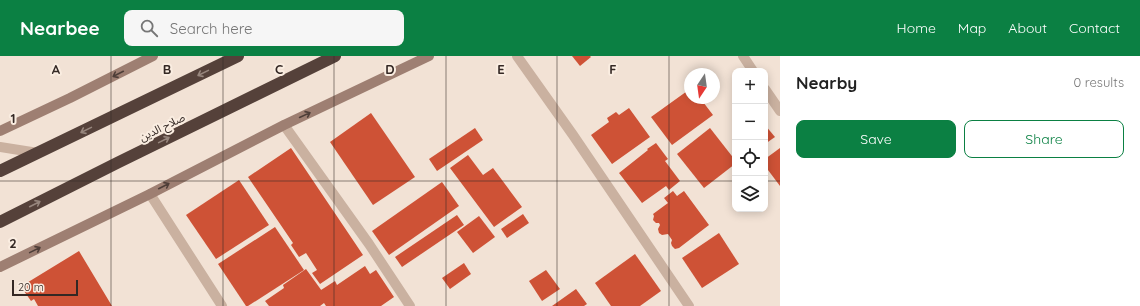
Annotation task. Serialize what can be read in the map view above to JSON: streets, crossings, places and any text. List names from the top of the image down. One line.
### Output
{"streets":{"highway":["صلاح الدين"]},"scale_bar":"20 m","north":"bottom","page":{"header":"Nearbee","search":"Search here","nav":["Home","Map","About","Contact"],"heading":["Nearby","0 results"],"map_buttons":["+","−"],"buttons":["Save","Share"],"scale":"20 m"},"grid":{"columns":["A","B","C","D","E","F"],"rows":["1","2"]}}
